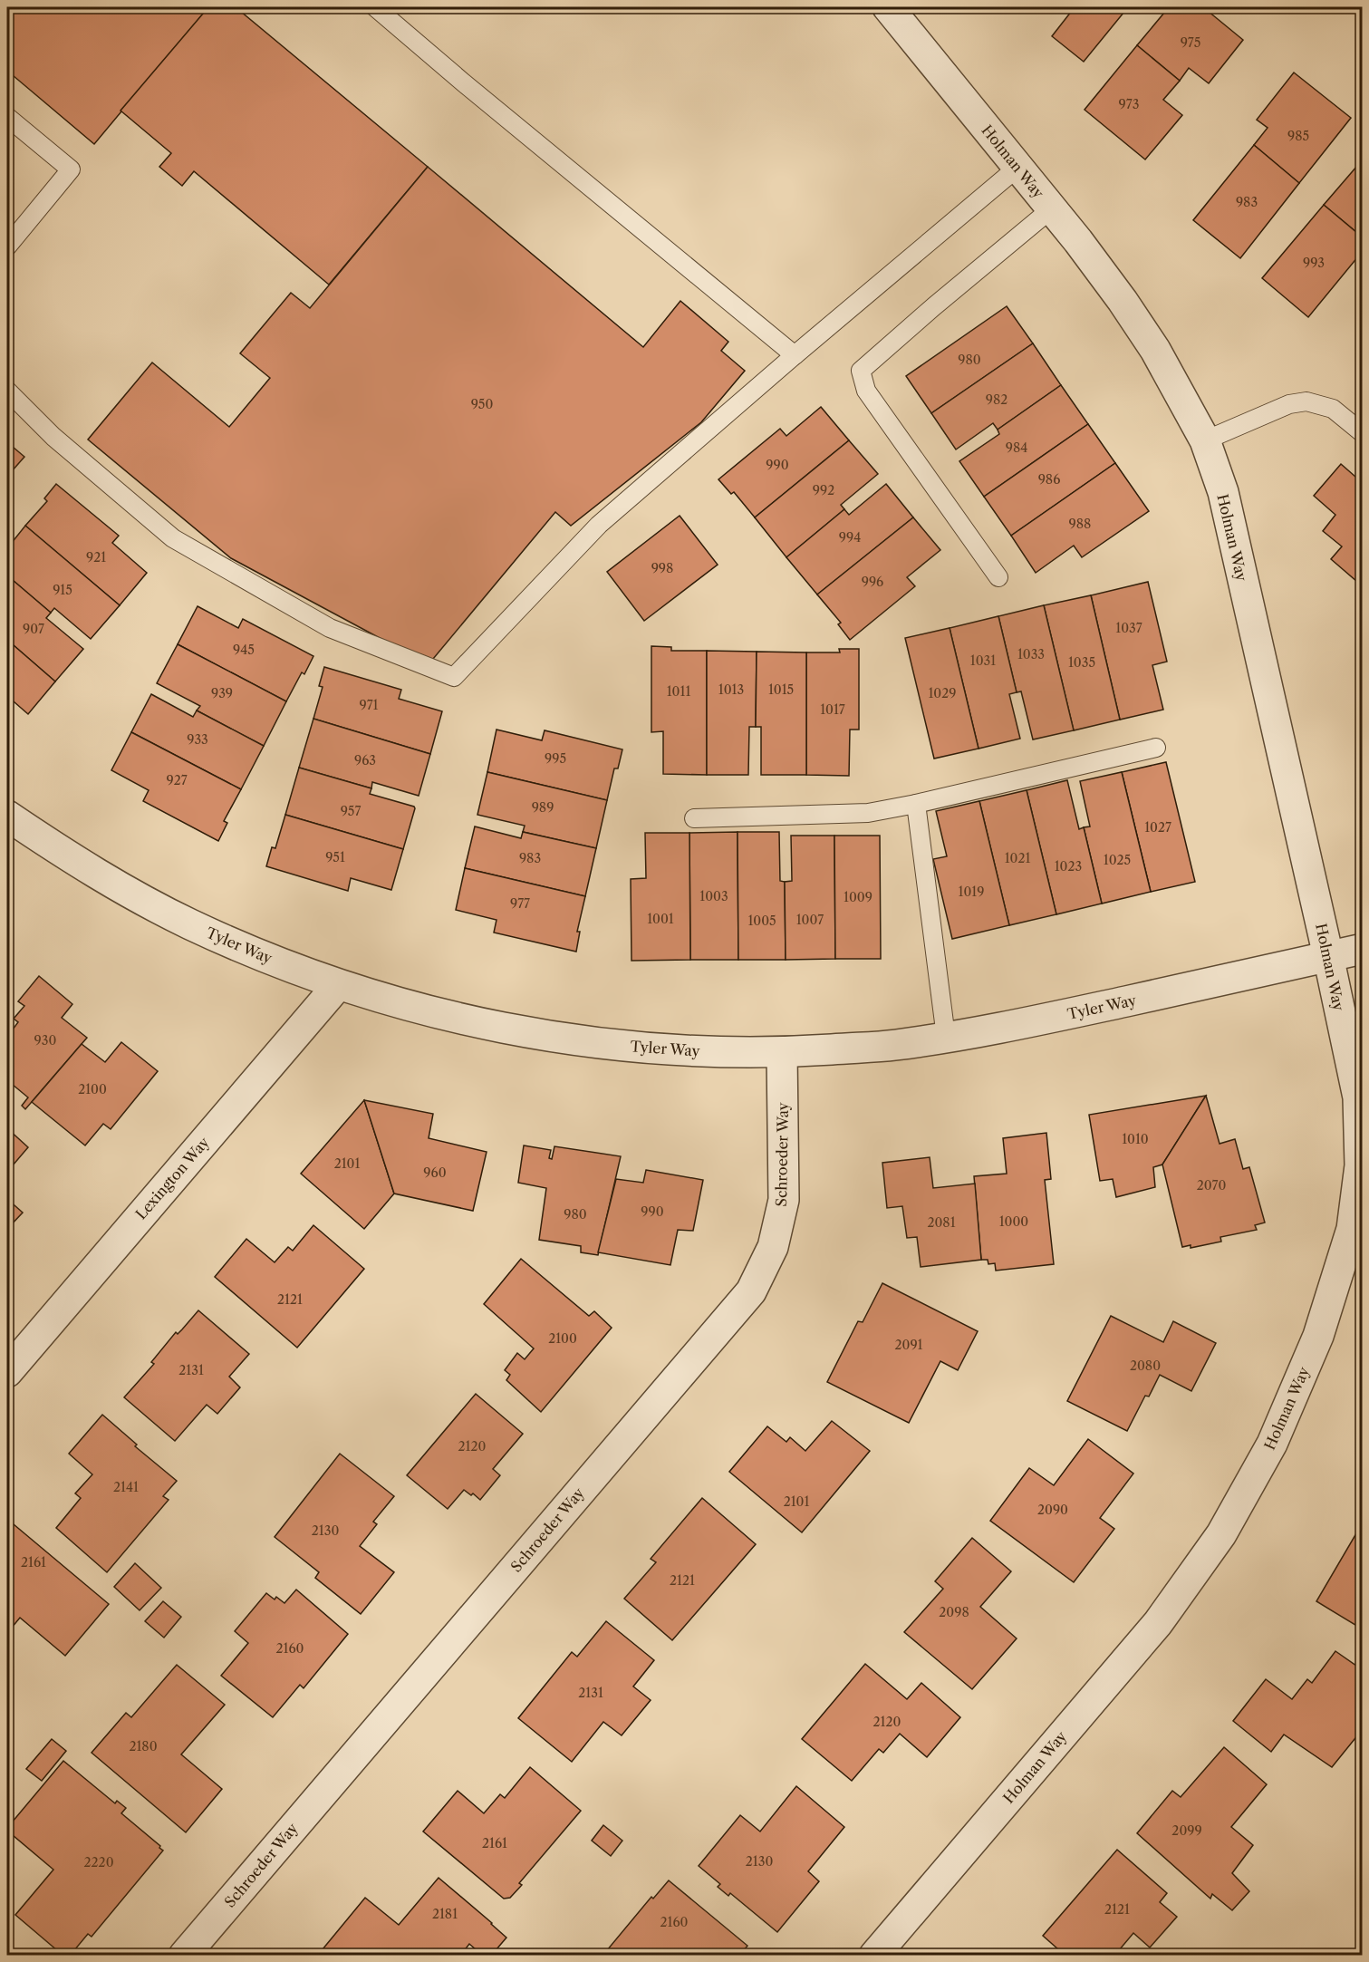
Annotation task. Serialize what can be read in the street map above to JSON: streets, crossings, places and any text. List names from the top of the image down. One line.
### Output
{"streets":{"street":["Holman Way","Tyler Way","Schroeder Way","Lexington Way"]},"crossings":[["Holman Way","Tyler Way"],["Tyler Way","Schroeder Way"],["Tyler Way","Lexington Way"]],"house_numbers":["975","973","985","983","993","980","982","950","984","990","986","992","988","994","921","998","996","915","1037","907","945","1033","1031","1035","1013","1015","1011","939","1029","971","1017","933","995","963","927","989","957","1027","951","983","1021","1025","1023","1019","1003","1009","977","1001","1007","1005","930","2100","1010","2101","960","2070","990","980","1000","2081","2121","2100","2091","2080","2131","2120","2141","2101","2090","2130","2161","2121","2098","2160","2131","2120","2180","2099","2161","2130","2220","2121","2181","2160"]}
